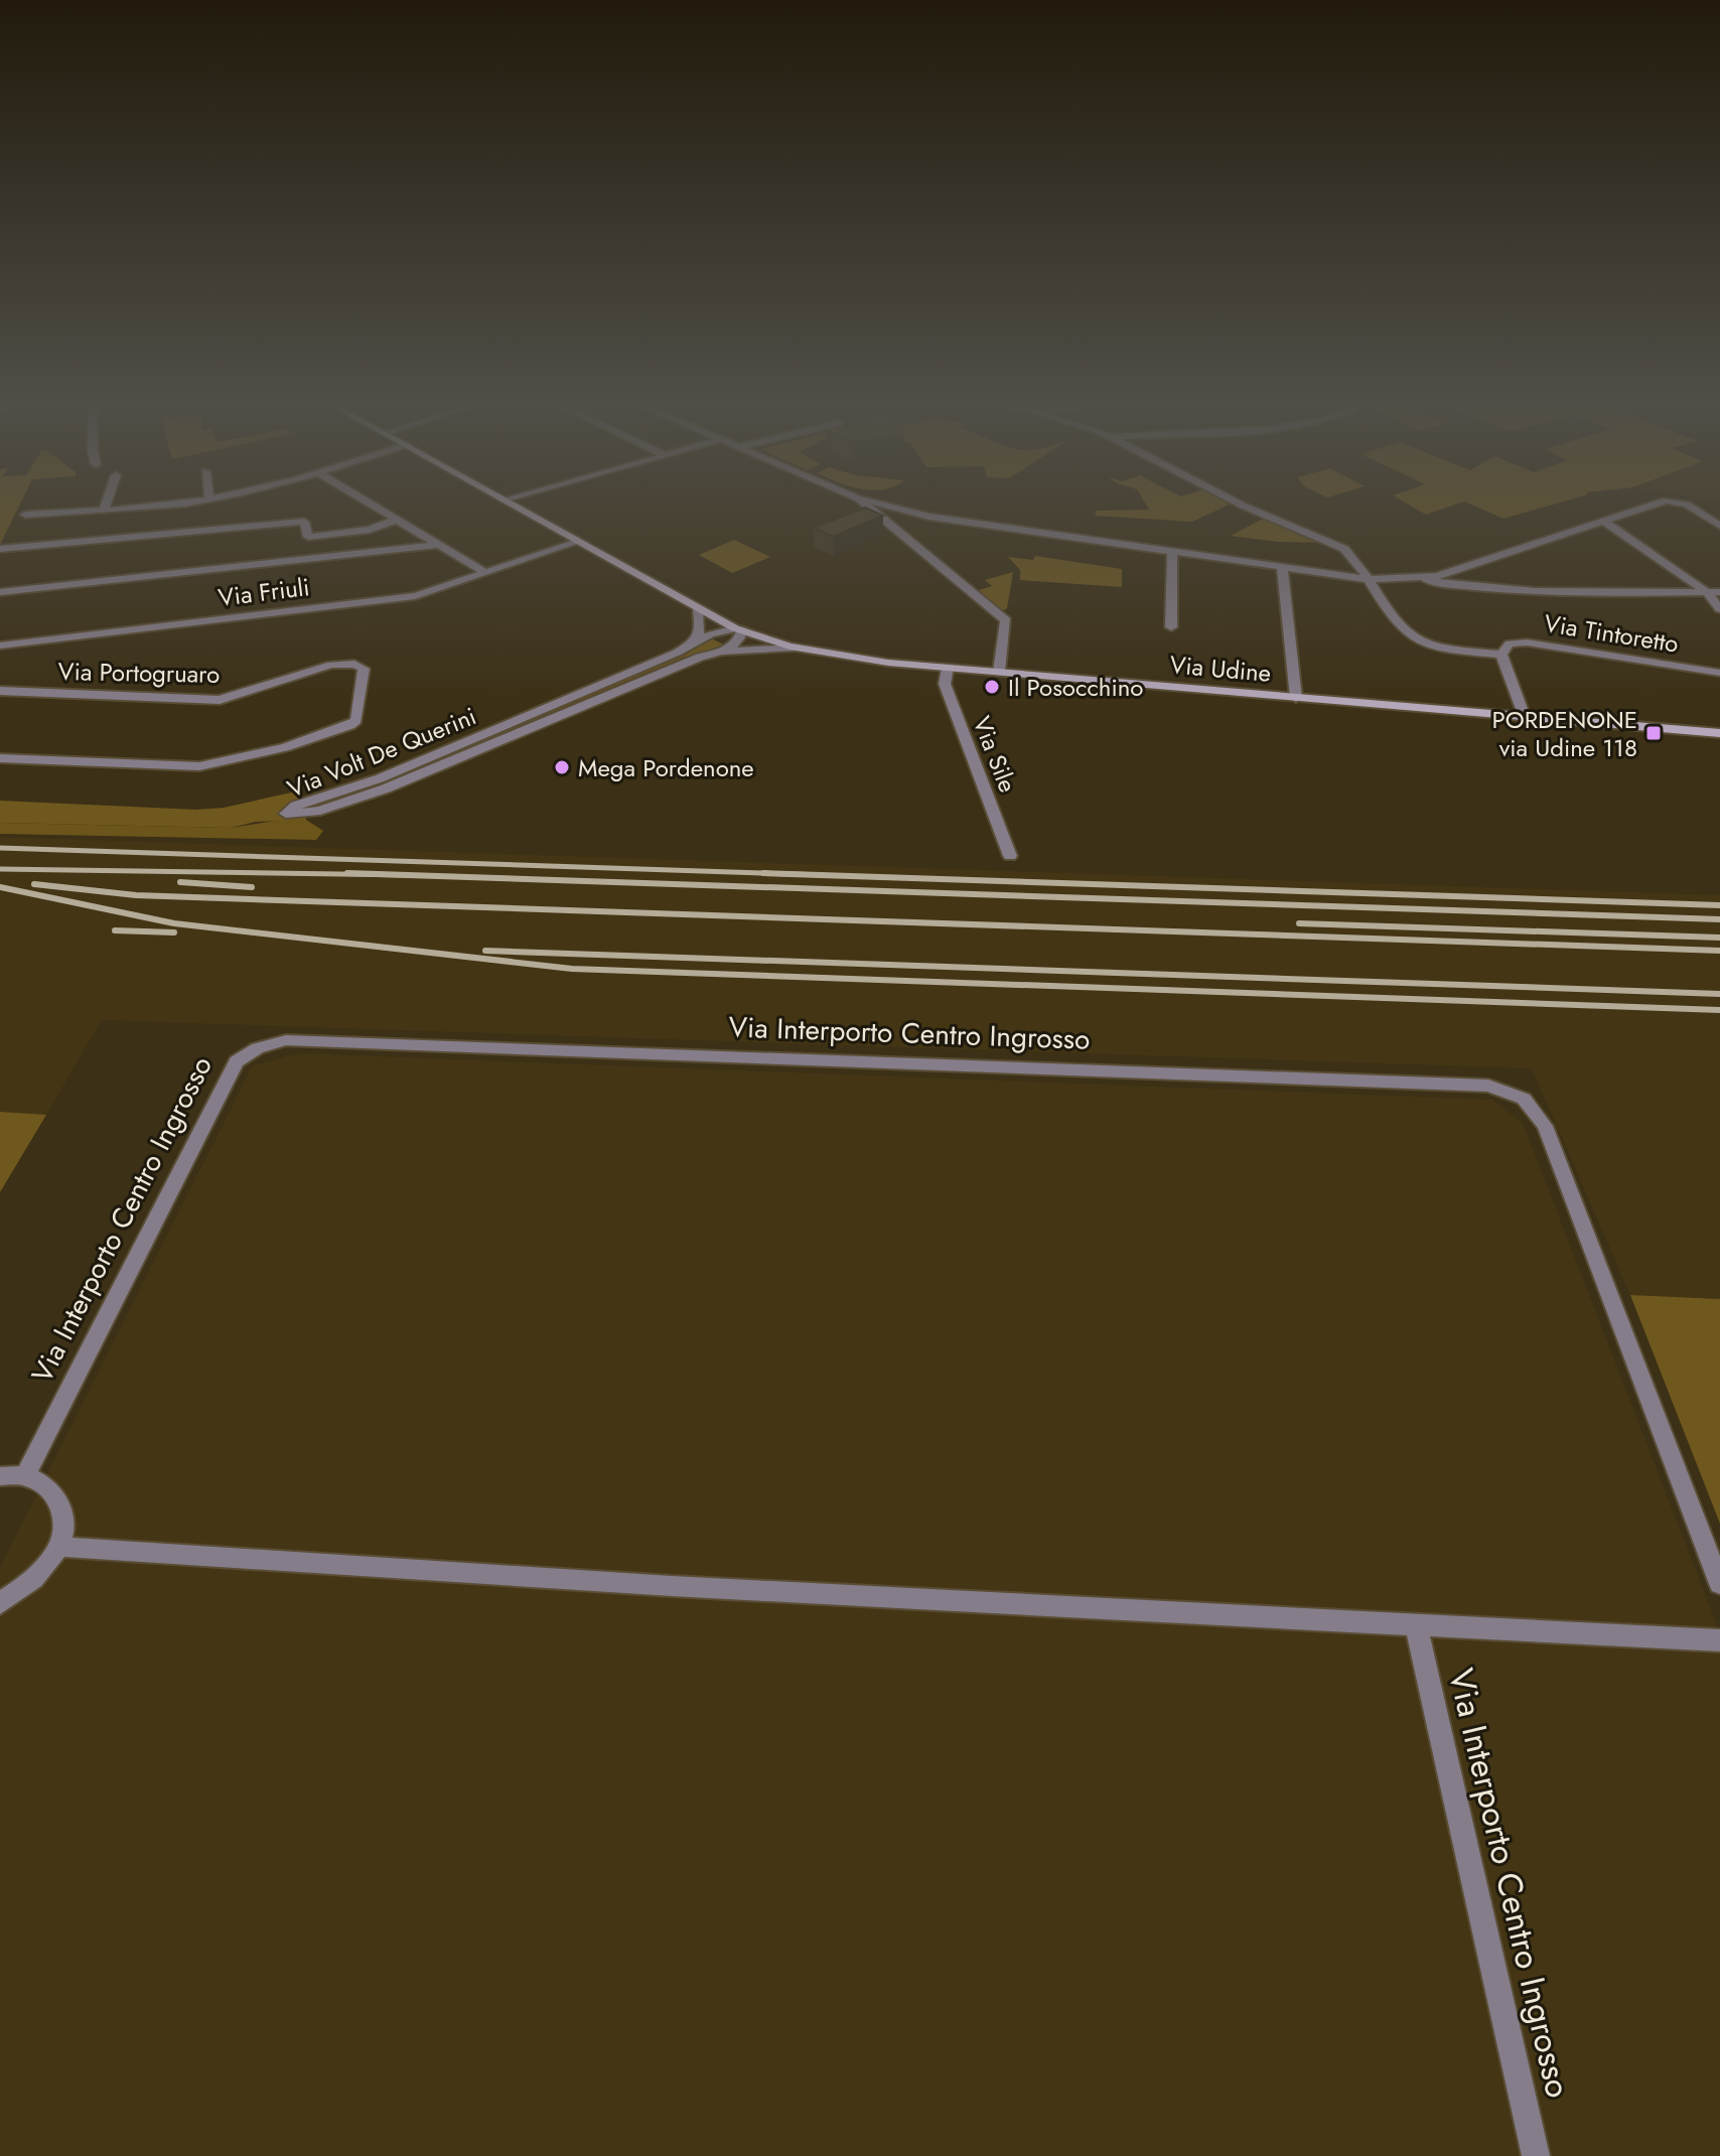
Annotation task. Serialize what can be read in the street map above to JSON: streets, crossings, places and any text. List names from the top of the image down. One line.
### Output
{"streets":{"main road":["Via Udine"],"street":["Via Friuli","Via Tintoretto","Via Portogruaro","Via Volt De Querini","Via Sile","Via Interporto Centro Ingrosso"]},"crossings":[["Via Friuli","Via Udine"],["Via Udine","Via Volt De Querini"],["Via Udine","Via Sile"]],"places":{"other":["Il Posocchino","Mega Pordenone"],"transit":["PORDENONE via Udine 118"]}}
